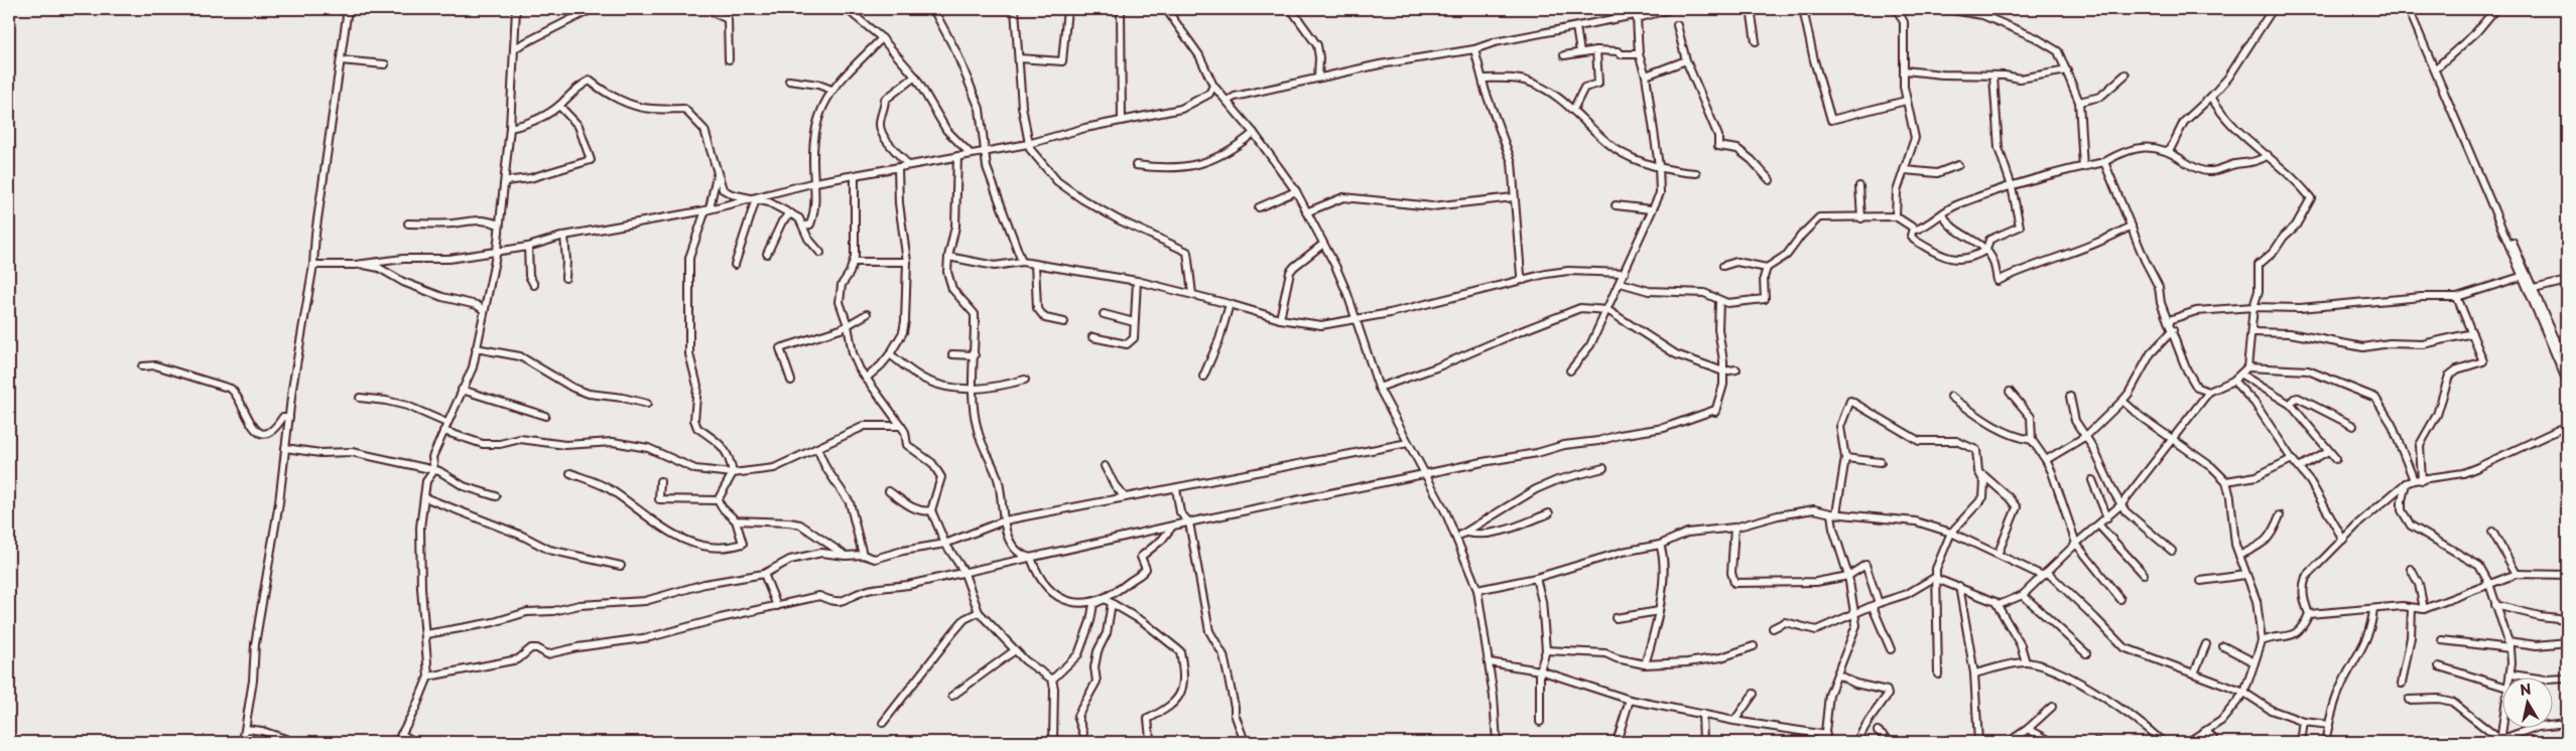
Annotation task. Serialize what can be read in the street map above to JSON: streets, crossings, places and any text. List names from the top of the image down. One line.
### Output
{"north":"top"}
